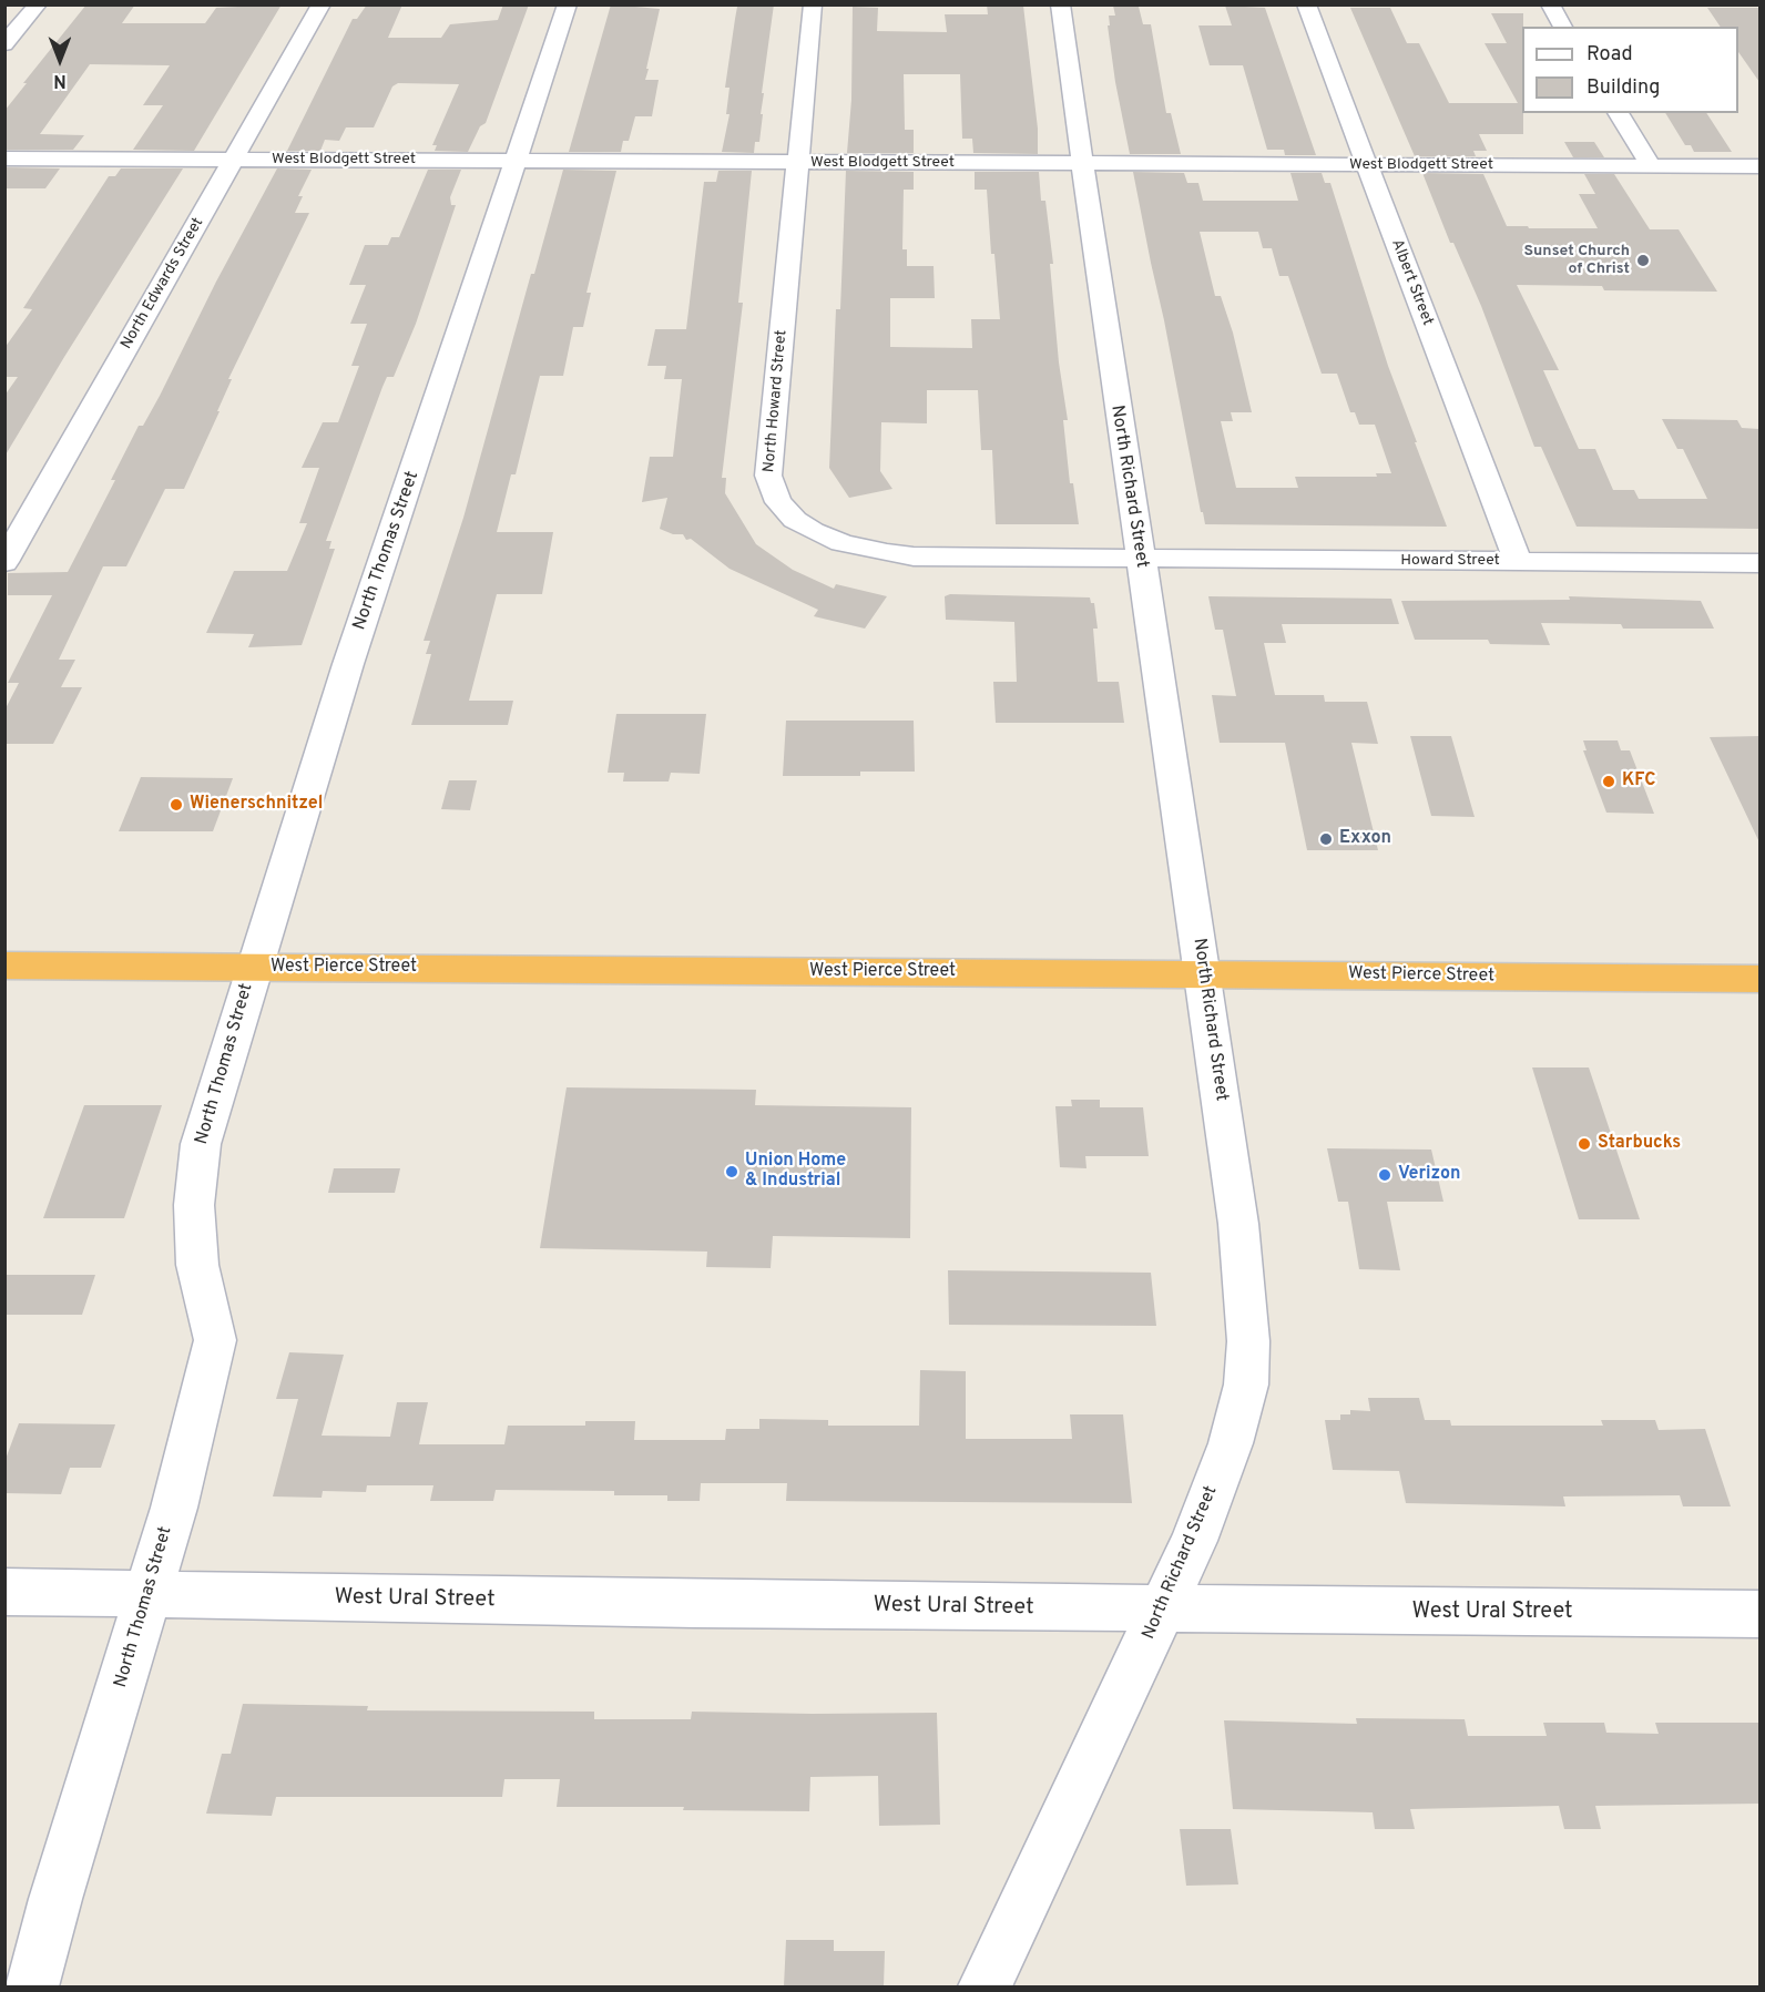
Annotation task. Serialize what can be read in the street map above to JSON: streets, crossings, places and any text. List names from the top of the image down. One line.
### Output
{"streets":{"highway":["West Pierce Street"],"street":["West Blodgett Street","Albert Street","North Edwards Street","North Howard Street","North Richard Street","North Thomas Street","Howard Street","West Ural Street"]},"crossings":[["West Blodgett Street","Albert Street"],["West Blodgett Street","North Edwards Street"],["West Blodgett Street","North Howard Street"],["West Blodgett Street","North Richard Street"],["West Blodgett Street","North Thomas Street"],["Albert Street","Howard Street"],["North Howard Street","North Richard Street"],["North Howard Street","Howard Street"],["North Richard Street","Howard Street"],["North Richard Street","West Pierce Street"],["North Richard Street","West Ural Street"],["North Thomas Street","West Pierce Street"],["North Thomas Street","West Ural Street"]],"places":["Sunset Church of Christ","KFC","Wienerschnitzel","Exxon","Starbucks","Union Home & Industrial","Verizon"],"legend":["Road","Building"],"north":"bottom"}
